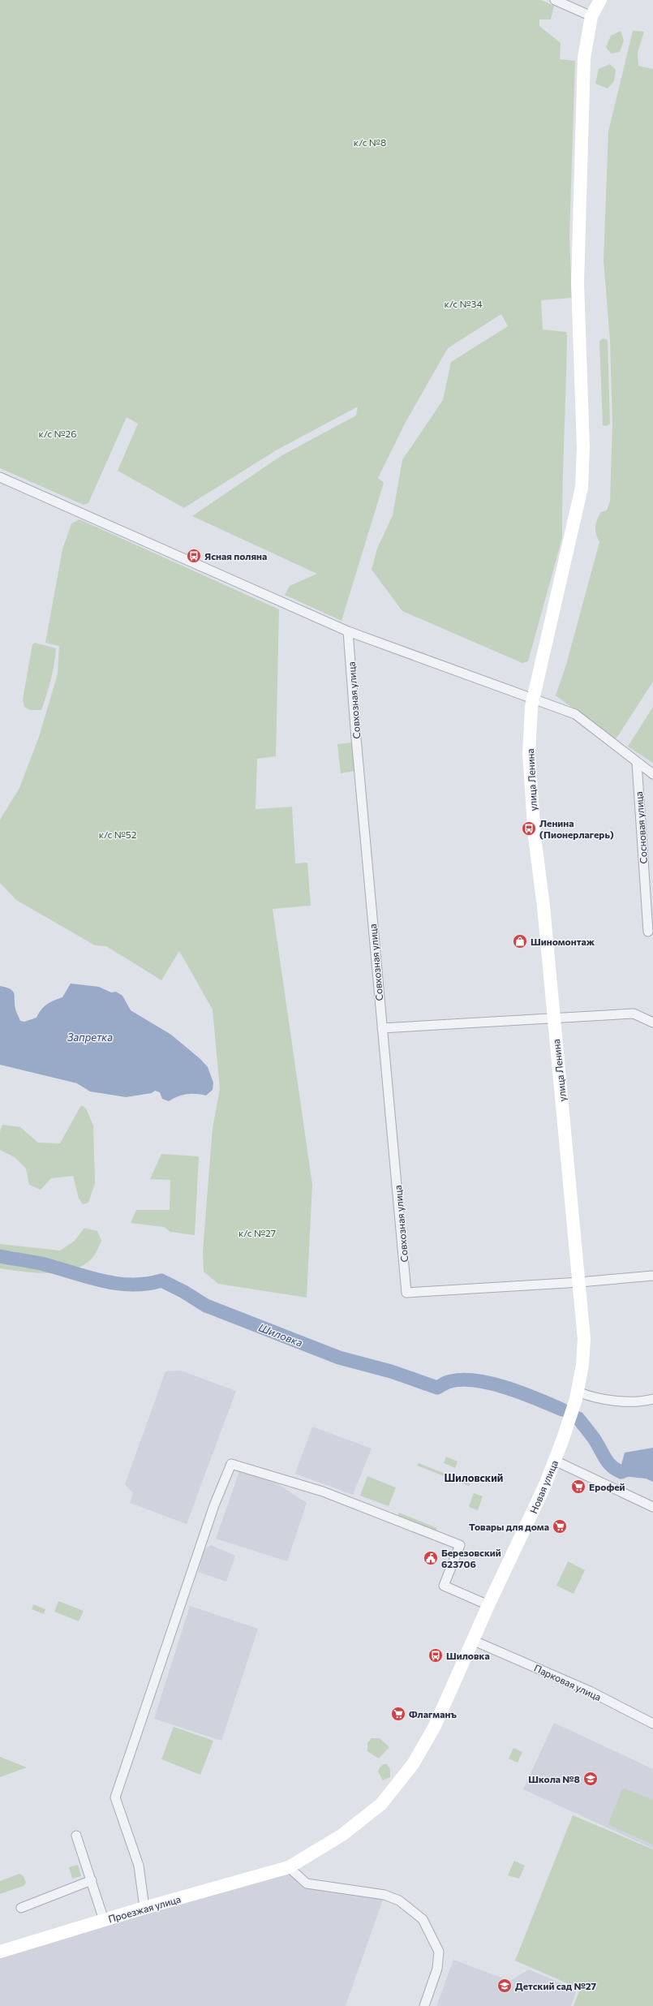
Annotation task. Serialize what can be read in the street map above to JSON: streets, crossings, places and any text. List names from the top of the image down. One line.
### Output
{"streets":{"street":["Совхозная улица","улица Ленина","Сосновая улица","Новая улица","Парковая улица","Проезжая улица"]},"crossings":[["Совхозная улица","улица Ленина"],["улица Ленина","Новая улица"],["Новая улица","Парковая улица"],["Новая улица","Проезжая улица"],["Парковая улица","Проезжая улица"]],"districts":["Шиловский"],"water":["Запретка","Шиловка"],"parks":["к/с №8","к/с №34","к/с №26","к/с №52","к/с №27"],"places":{"bus stop":["Ясная поляна","Ленина (Пионерлагерь)","Шиловка"],"shop":["Шиномонтаж"],"supermarket":["Ерофей","Товары для дома","Флагманъ"],"public building":["Березовский 623706"],"school or university":["Школа №8","Детский сад №27"]}}
